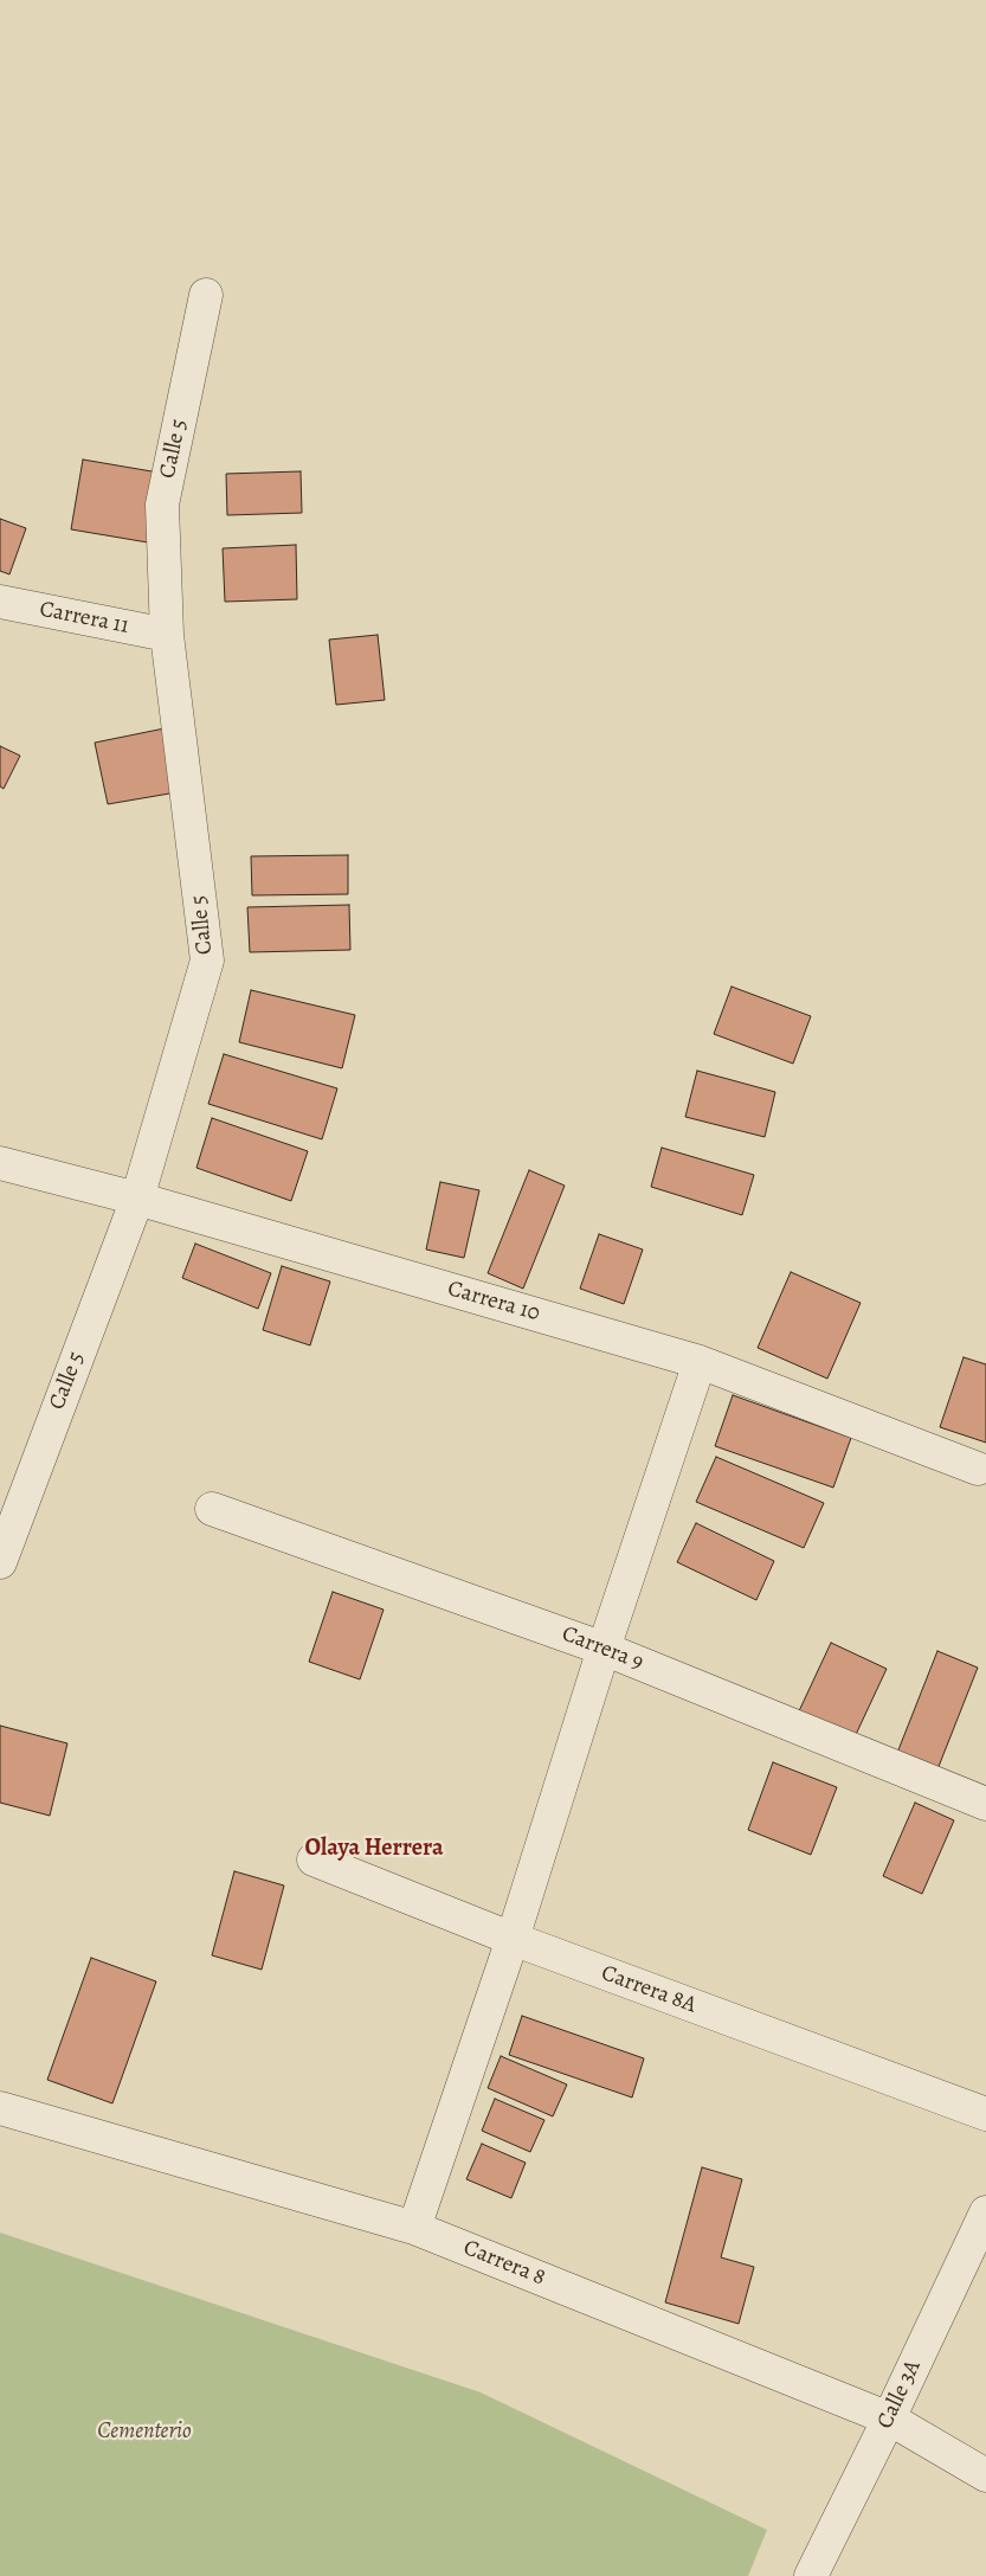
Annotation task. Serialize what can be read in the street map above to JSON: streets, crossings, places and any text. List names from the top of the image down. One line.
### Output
{"streets":{"street":["Calle 5","Carrera 11","Carrera 10","Carrera 9","Carrera 8A","Carrera 8","Calle 3A"]},"crossings":[["Calle 5","Carrera 11"],["Calle 5","Carrera 10"],["Carrera 8","Calle 3A"]],"districts":["Olaya Herrera"],"parks":["Cementerio"]}
